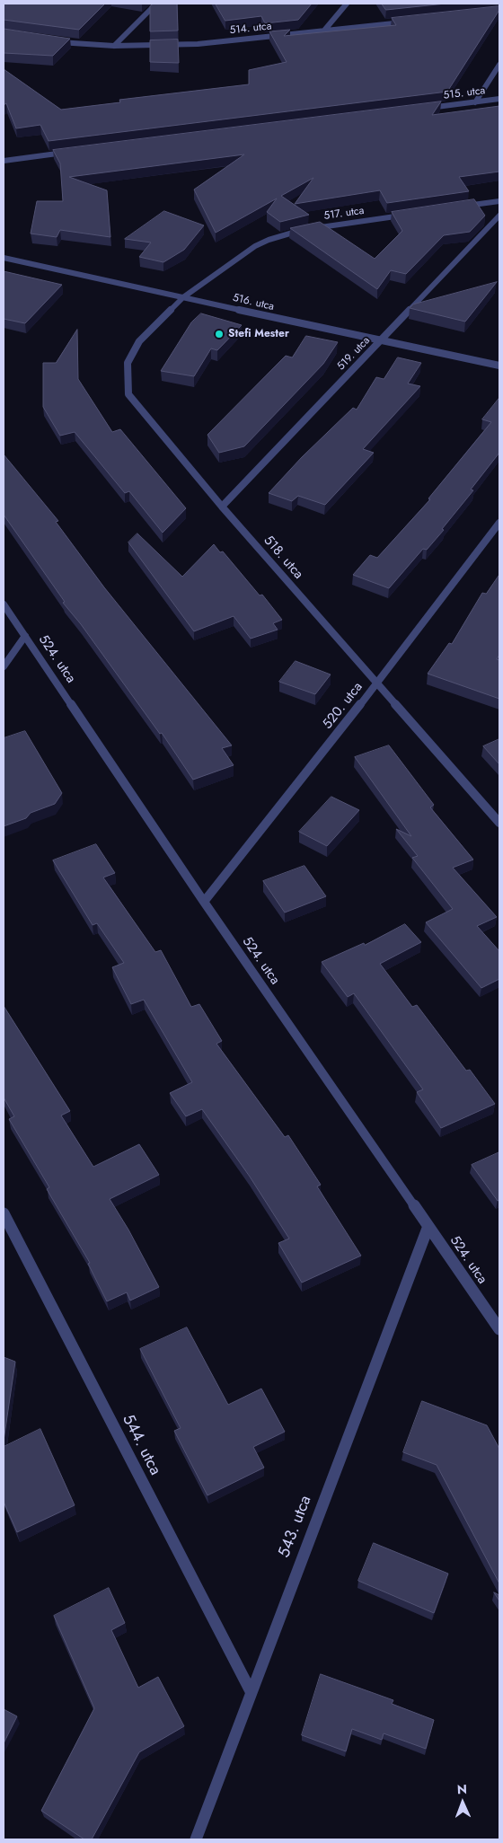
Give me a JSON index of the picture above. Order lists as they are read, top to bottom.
{
  "streets": {
    "street": [
      "514. utca",
      "515. utca",
      "517. utca",
      "516. utca",
      "519. utca",
      "518. utca",
      "524. utca",
      "520. utca",
      "544. utca",
      "543. utca"
    ]
  },
  "crossings": [
    ["517. utca", "516. utca"],
    ["517. utca", "518. utca"],
    ["516. utca", "519. utca"],
    ["516. utca", "518. utca"],
    ["519. utca", "518. utca"],
    ["518. utca", "520. utca"],
    ["524. utca", "520. utca"],
    ["524. utca", "543. utca"],
    ["544. utca", "543. utca"]
  ],
  "places": ["Stefi Mester"],
  "north": "top"
}
